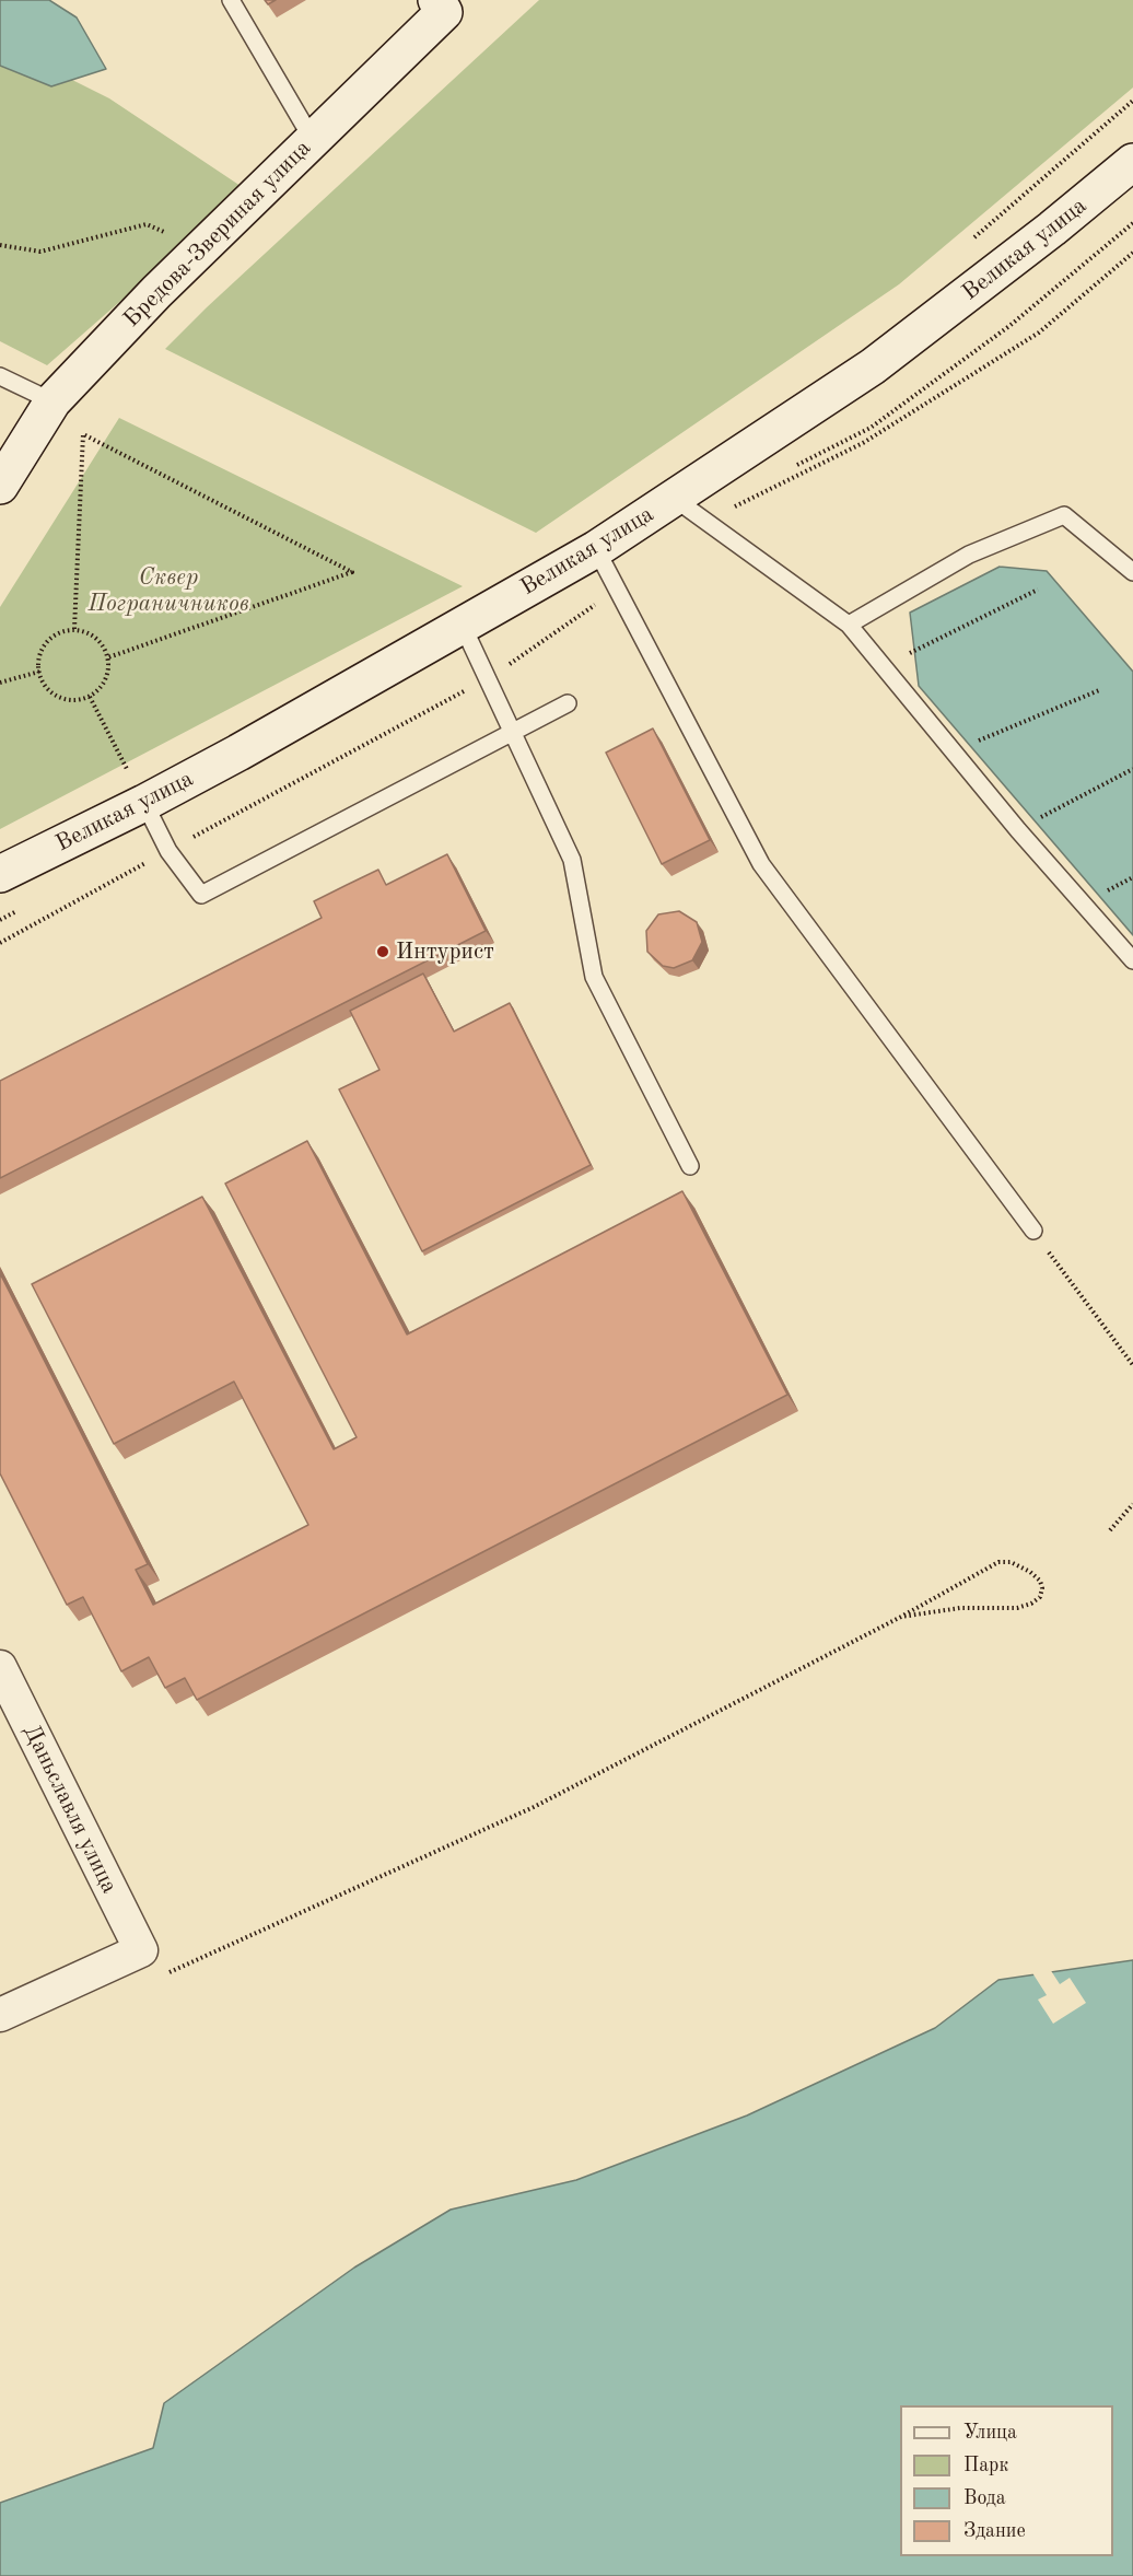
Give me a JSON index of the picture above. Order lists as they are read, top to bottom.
{
  "streets": {
    "main road": ["Бредова-Звериная улица", "Великая улица"],
    "street": ["Даньславля улица"]
  },
  "parks": ["Сквер Пограничников"],
  "places": ["Интурист"],
  "legend": [
    "Улица",
    "Парк",
    "Вода",
    "Здание"
  ]
}
